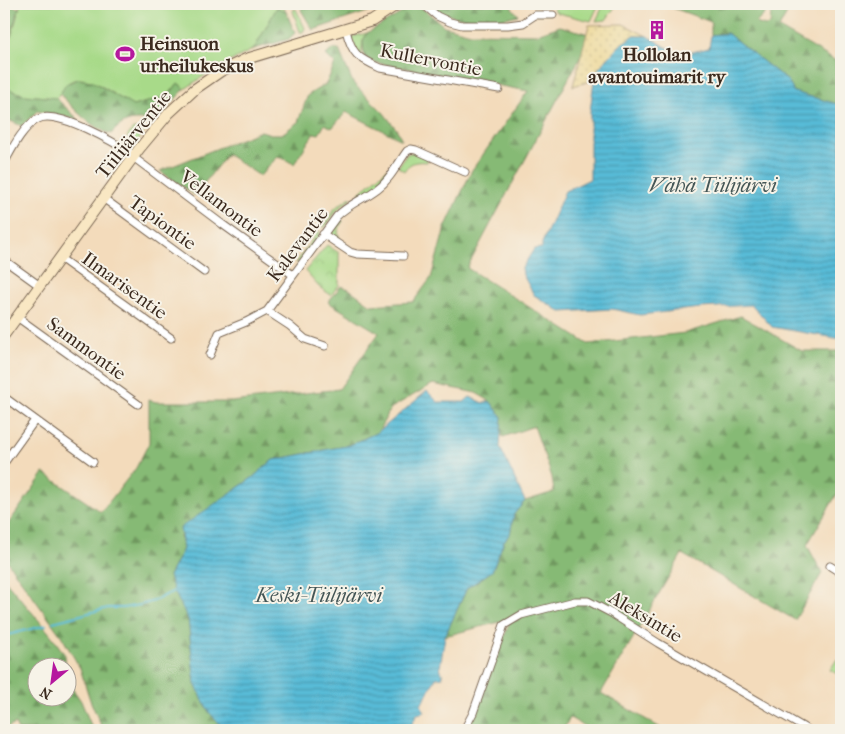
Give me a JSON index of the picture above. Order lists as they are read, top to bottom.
{
  "streets": {
    "street": [
      "Kullervontie",
      "Tiilijärventie",
      "Vellamontie",
      "Tapiontie",
      "Kalevantie",
      "Ilmarisentie",
      "Sammontie",
      "Aleksintie"
    ]
  },
  "crossings": [
    ["Kullervontie", "Tiilijärventie"],
    ["Tiilijärventie", "Vellamontie"],
    ["Tiilijärventie", "Tapiontie"],
    ["Tiilijärventie", "Ilmarisentie"],
    ["Tiilijärventie", "Sammontie"],
    ["Vellamontie", "Kalevantie"]
  ],
  "water": ["Vähä Tiilijärvi", "Keski-Tiilijärvi"],
  "places": {
    "building": ["Hollolan avantouimarit ry"],
    "sports": ["Heinsuon urheilukeskus"]
  },
  "north": "bottom left"
}
